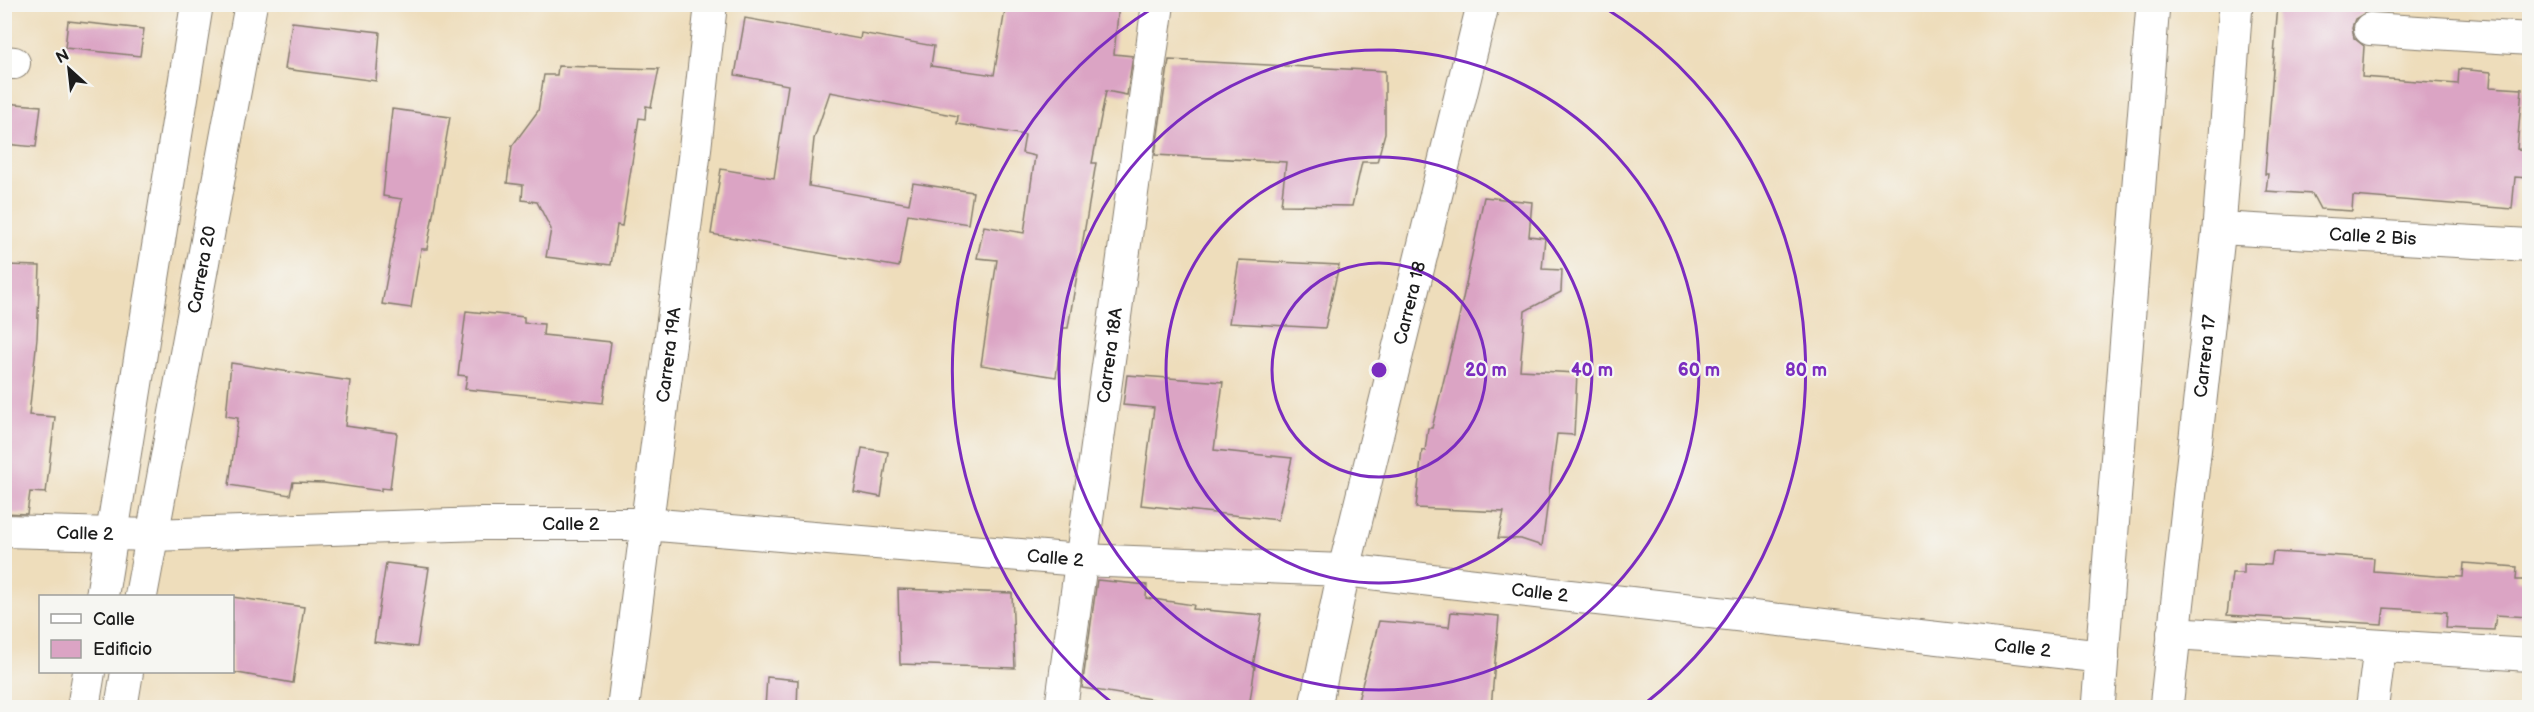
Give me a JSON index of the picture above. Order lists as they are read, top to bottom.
{
  "streets": {
    "street": [
      "Calle 2 Bis",
      "Carrera 20",
      "Carrera 18",
      "Carrera 19A",
      "Carrera 18A",
      "Carrera 17",
      "Calle 2"
    ]
  },
  "crossings": [
    ["Calle 2 Bis", "Carrera 17"],
    ["Carrera 20", "Calle 2"],
    ["Carrera 18", "Calle 2"],
    ["Carrera 19A", "Calle 2"],
    ["Carrera 18A", "Calle 2"]
  ],
  "legend": ["Calle", "Edificio"],
  "north": "top left",
  "rings": [
    "20 m",
    "40 m",
    "60 m",
    "80 m"
  ]
}
